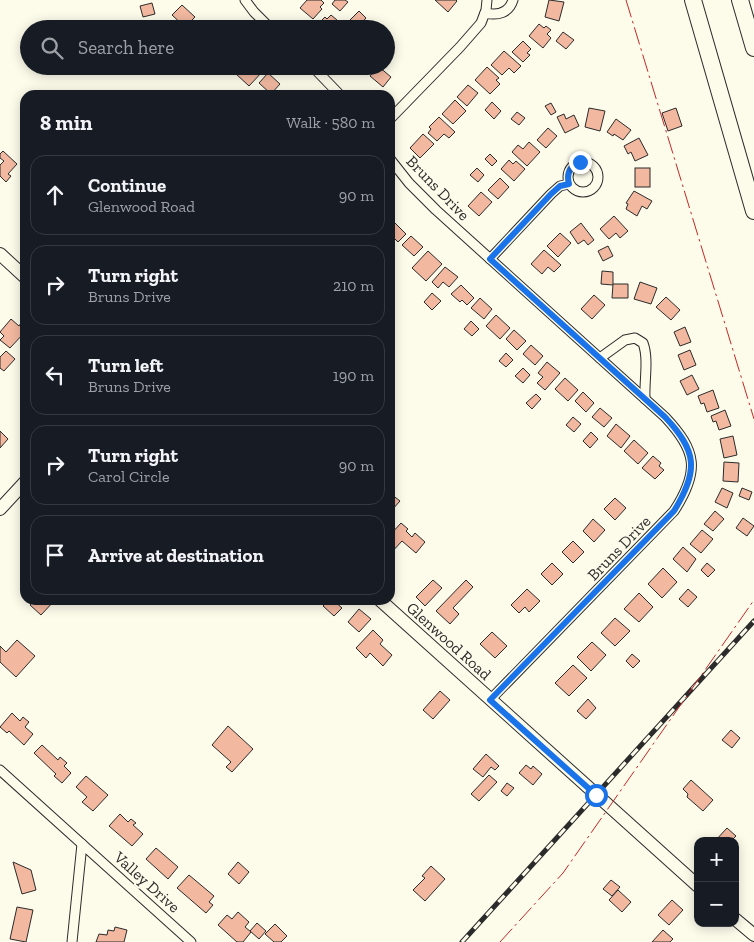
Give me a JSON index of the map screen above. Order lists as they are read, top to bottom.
{
  "streets": {
    "street": ["Bruns Drive", "Glenwood Road", "Valley Drive"]
  },
  "crossings": [
    ["Bruns Drive", "Glenwood Road"]
  ],
  "page": {
    "search": "Search here",
    "heading": ["8 min", "Walk · 580 m"],
    "list": [
      ["Continue", "Glenwood Road", "90 m"],
      ["Turn right", "Bruns Drive", "210 m"],
      ["Turn left", "Bruns Drive", "190 m"],
      ["Turn right", "Carol Circle", "90 m"],
      "Arrive at destination"
    ],
    "map_buttons": ["+", "−"]
  }
}
